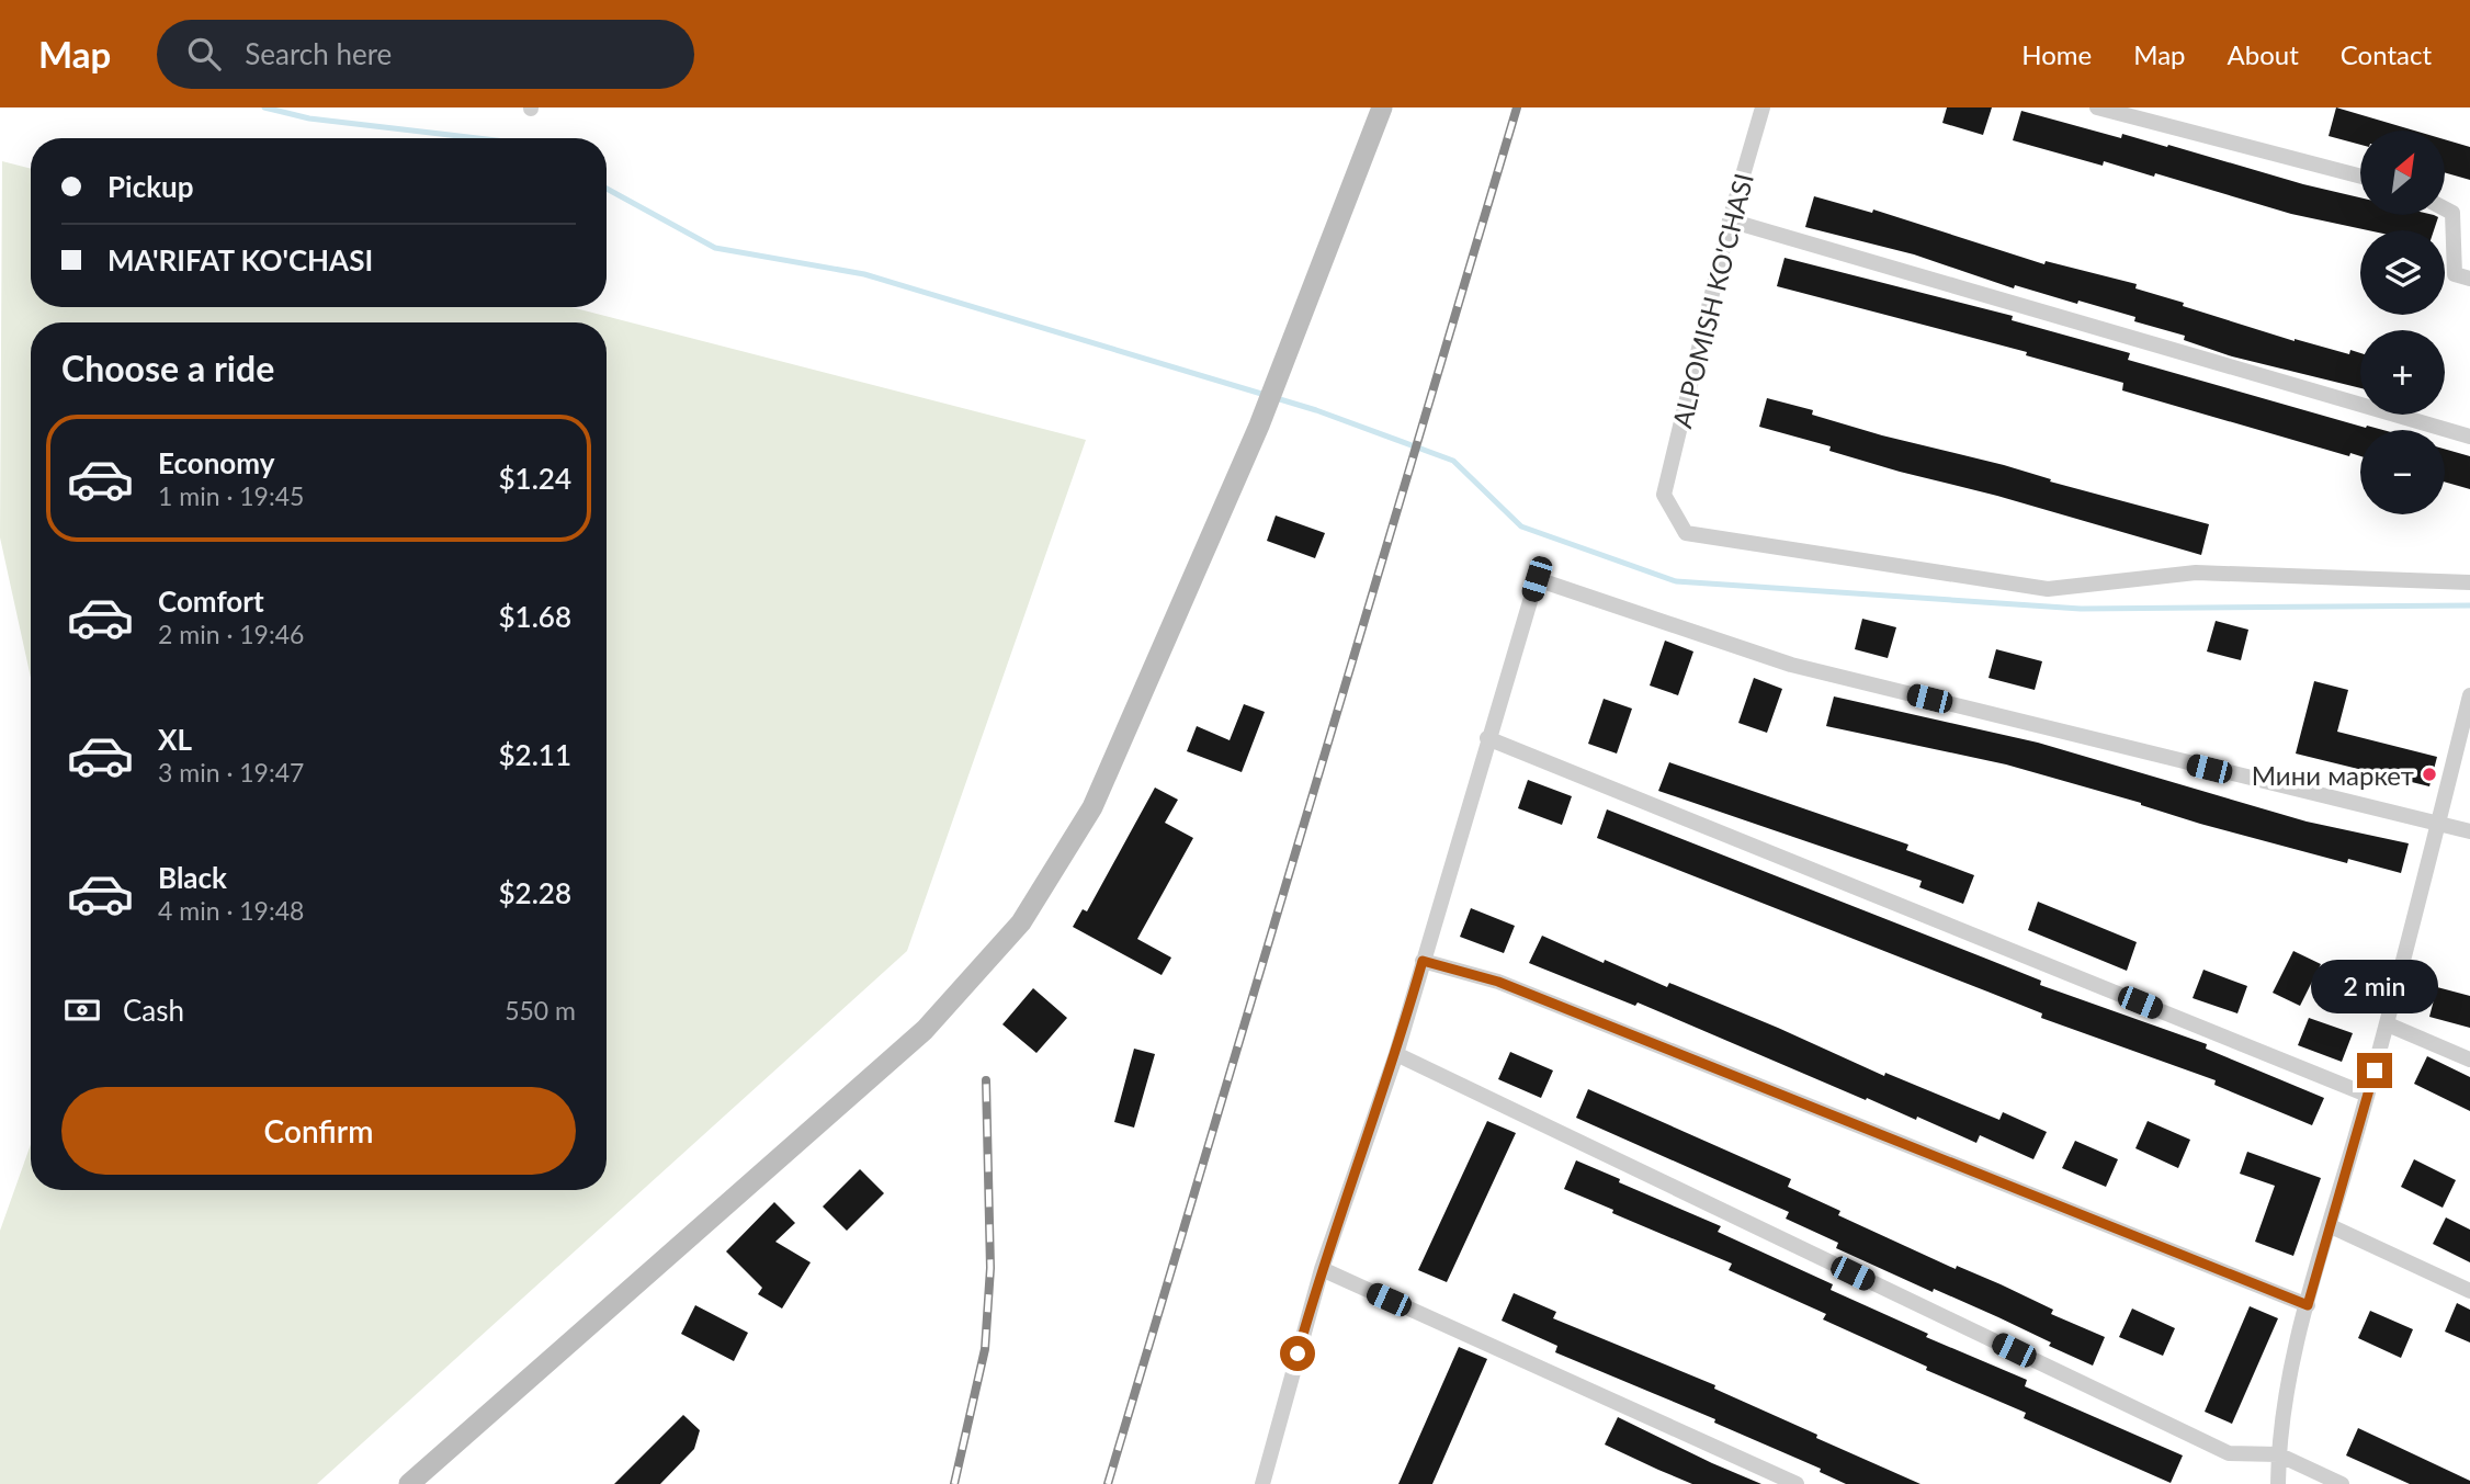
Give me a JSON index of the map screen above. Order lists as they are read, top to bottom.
{
  "streets": {
    "street": ["ALPOMISH KO'CHASI"]
  },
  "places": ["Мини маркет"],
  "north": "top right",
  "page": {
    "header": "Map",
    "search": "Search here",
    "nav": [
      "Home",
      "Map",
      "About",
      "Contact"
    ],
    "map_buttons": ["+", "−"],
    "banner": ["Pickup", "MA'RIFAT KO'CHASI"],
    "heading": "Choose a ride",
    "list": [
      {
        "name": "Economy",
        "note": "1 min · 19:45",
        "value": "$1.24"
      },
      {
        "name": "Comfort",
        "note": "2 min · 19:46",
        "value": "$1.68"
      },
      {
        "name": "XL",
        "note": "3 min · 19:47",
        "value": "$2.11"
      },
      {
        "name": "Black",
        "note": "4 min · 19:48",
        "value": "$2.28"
      }
    ],
    "bubble": "2 min",
    "pay": ["Cash", "550 m"],
    "buttons": "Confirm"
  }
}
